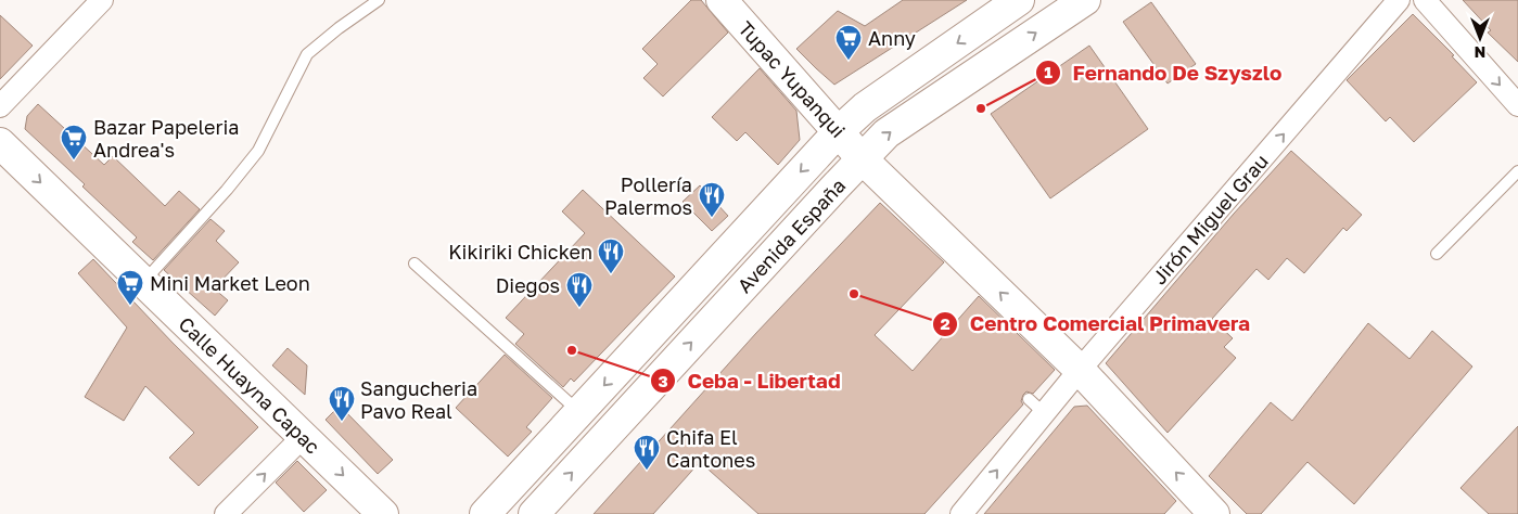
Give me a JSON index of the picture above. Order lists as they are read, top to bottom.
{
  "streets": {
    "main road": ["Tupac Yupanqui", "Avenida España", "Calle Huayna Capac"],
    "street": ["Jirón Miguel Grau"]
  },
  "crossings": [
    ["Tupac Yupanqui", "Jirón Miguel Grau"],
    ["Tupac Yupanqui", "Avenida España"]
  ],
  "one_way": ["Tupac Yupanqui", "Jirón Miguel Grau", "Calle Huayna Capac"],
  "places": {
    "supermarket": ["Anny", "Bazar Papeleria Andrea's", "Mini Market Leon"],
    "other": ["Fernando De Szyszlo", "Centro Comercial Primavera", "Ceba - Libertad"],
    "restaurant": [
      "Pollería Palermos",
      "Kikiriki Chicken",
      "Diegos",
      "Sangucheria Pavo Real",
      "Chifa El Cantones"
    ]
  },
  "north": "bottom"
}
